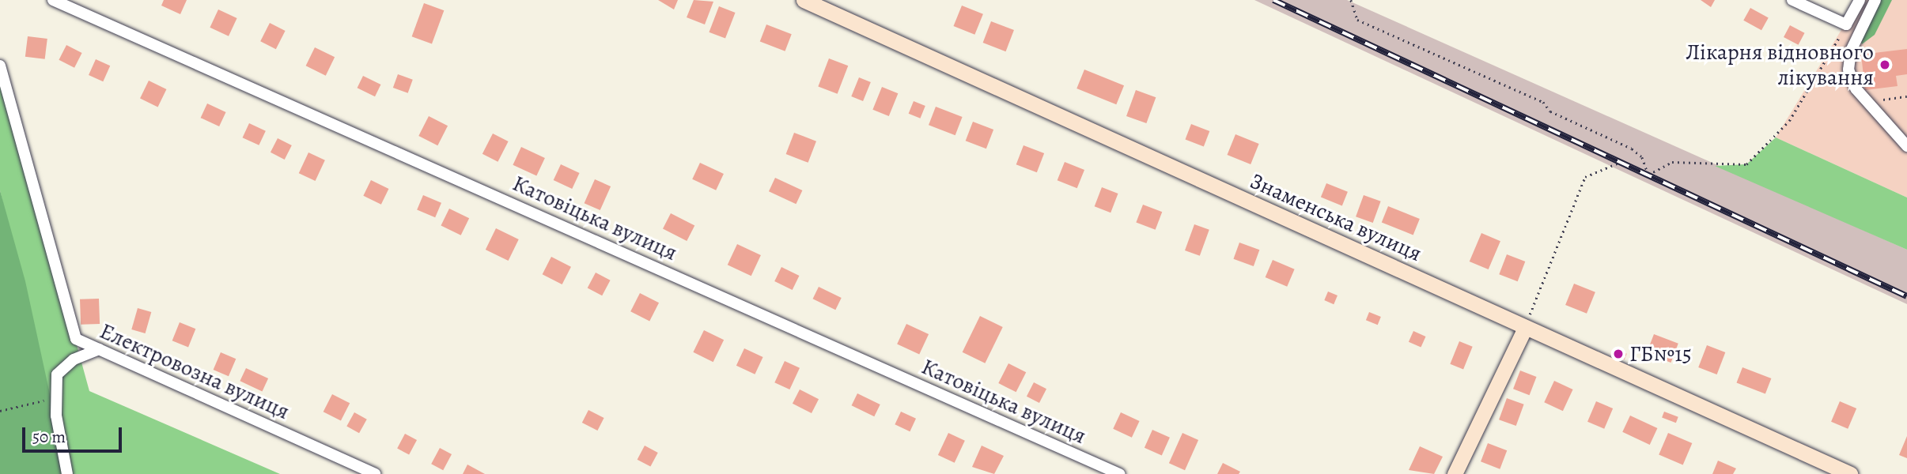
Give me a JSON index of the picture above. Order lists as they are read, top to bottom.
{
  "streets": {
    "main road": ["Знаменська вулиця"],
    "street": ["Катовіцька вулиця", "Електровозна вулиця"]
  },
  "places": ["Лікарня відновного лікування", "ГБ№15"],
  "scale_bar": "50 m"
}
